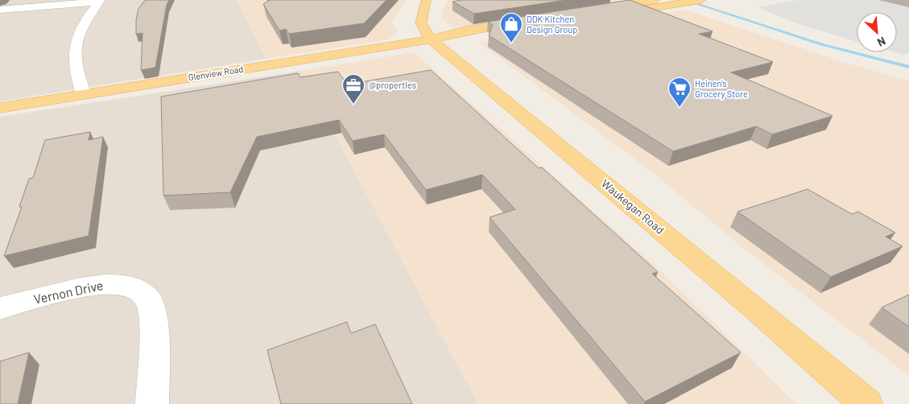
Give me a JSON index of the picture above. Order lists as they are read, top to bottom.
{
  "streets": {
    "main road": ["Glenview Road", "Waukegan Road"],
    "street": ["Vernon Drive"]
  },
  "crossings": [
    ["Glenview Road", "Waukegan Road"]
  ],
  "places": {
    "shop": ["DDK Kitchen Design Group"],
    "office": ["@properties"],
    "supermarket": ["Heinen's Grocery Store"]
  },
  "north": "bottom right"
}
